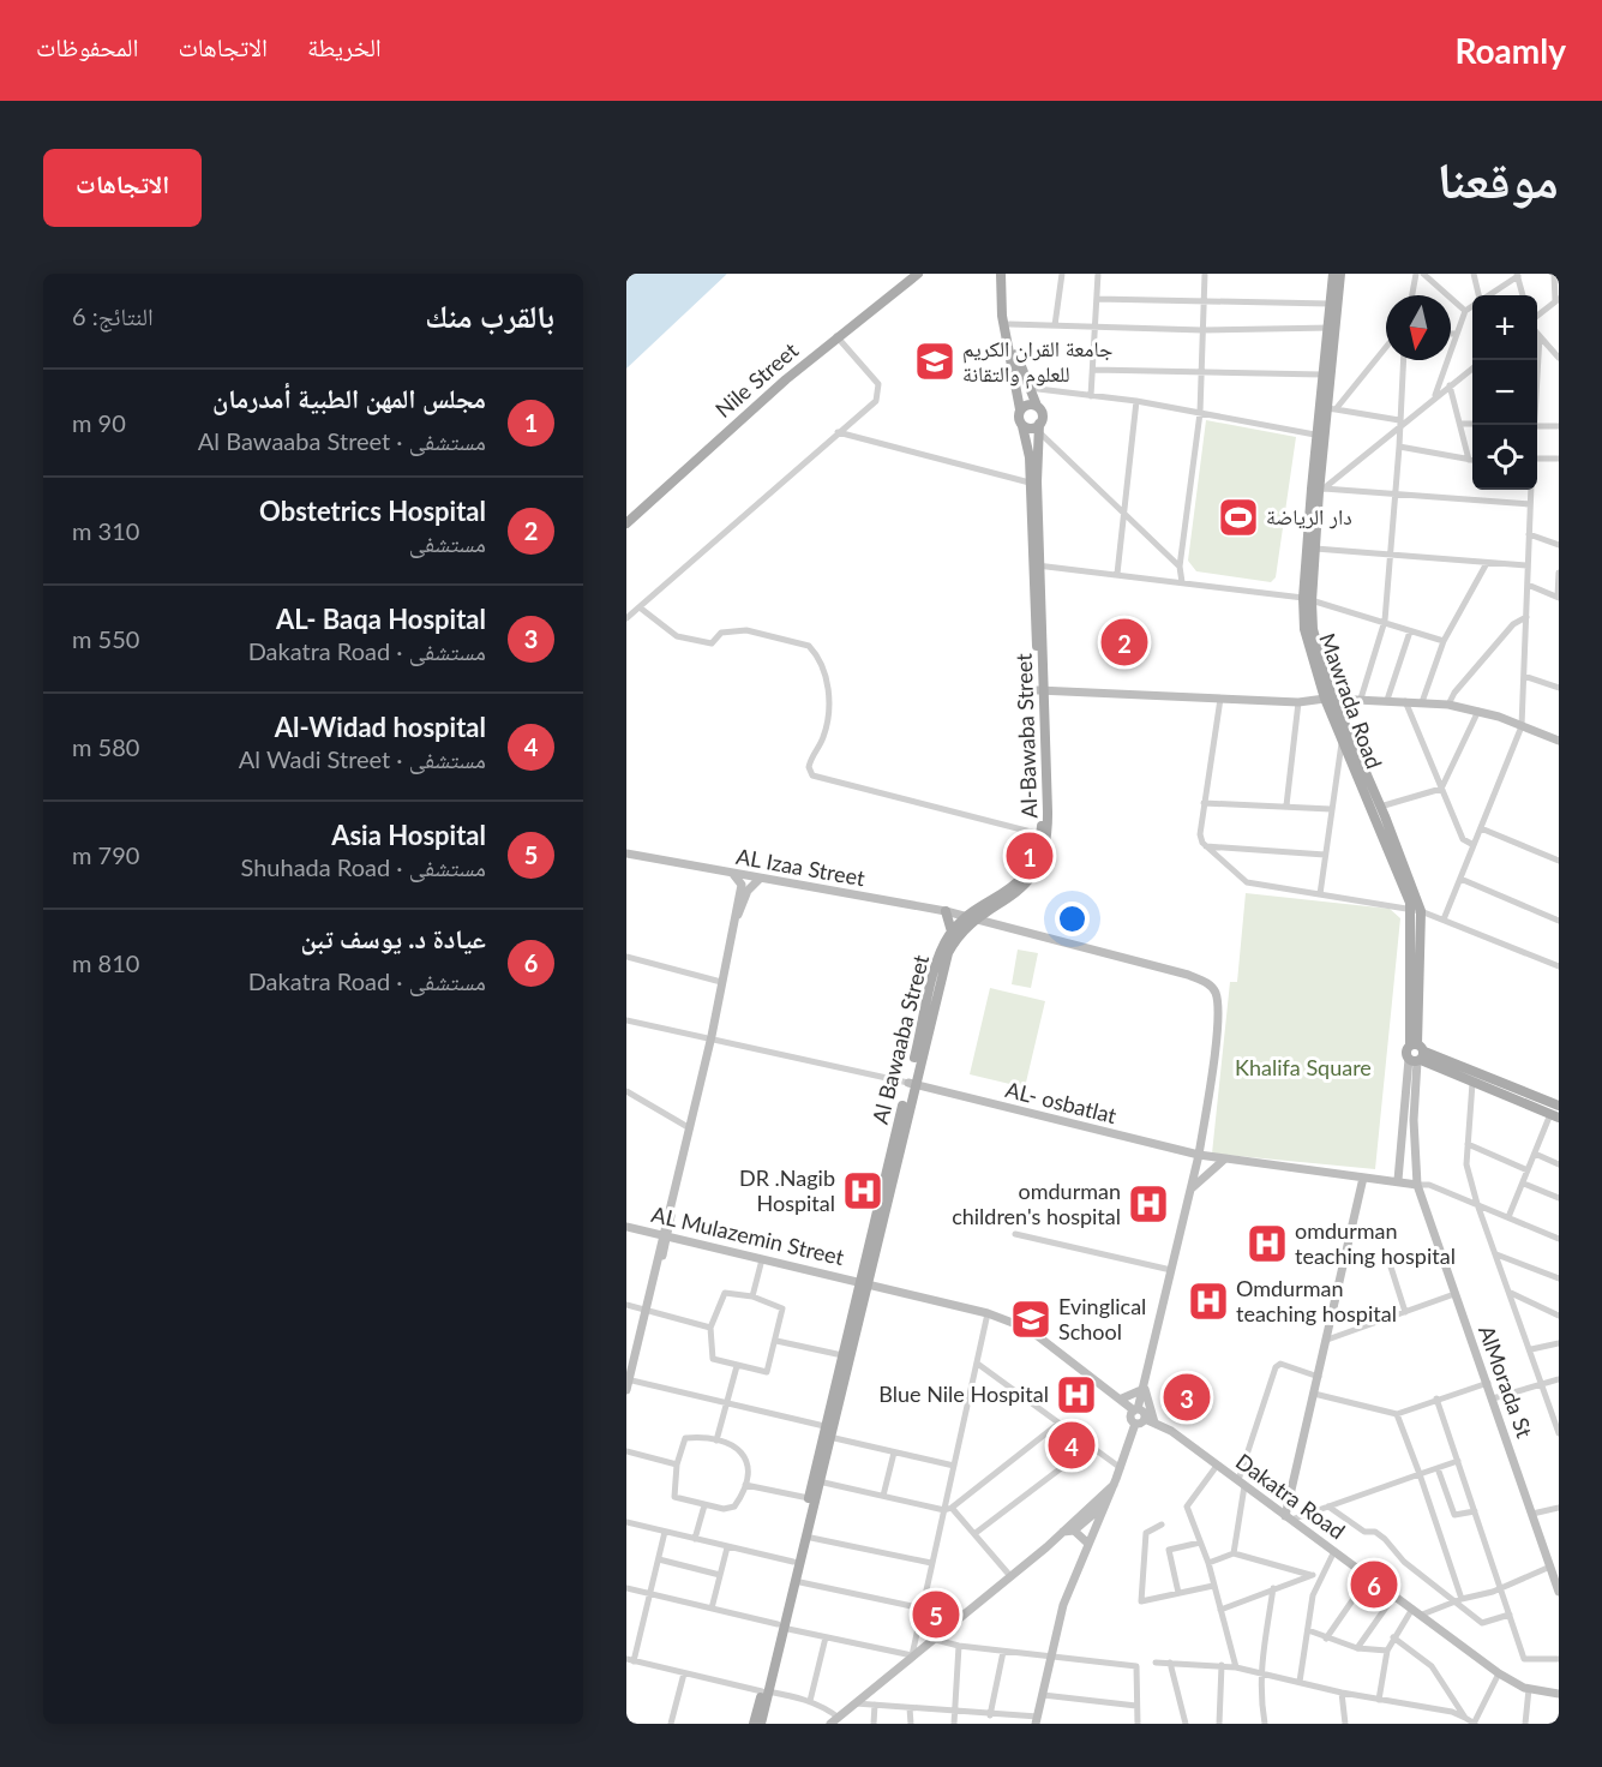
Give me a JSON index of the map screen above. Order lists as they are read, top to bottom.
{
  "streets": {
    "main road": [
      "Nile Street",
      "Mawrada Road",
      "Al-Bawaba Street",
      "Al Bawaaba Street"
    ],
    "street": [
      "AL Izaa Street",
      "AL- osbatlat",
      "AL Mulazemin Street",
      "AlMorada St",
      "Dakatra Road"
    ]
  },
  "crossings": [
    ["Mawrada Road", "AlMorada St"],
    ["Al-Bawaba Street", "AL Izaa Street"],
    ["Al-Bawaba Street", "Al Bawaaba Street"],
    ["Al-Bawaba Street", "AL- osbatlat"],
    ["AL Izaa Street", "Al Bawaaba Street"],
    ["AL Izaa Street", "AL- osbatlat"],
    ["Al Bawaaba Street", "AL- osbatlat"],
    ["Al Bawaaba Street", "AL Mulazemin Street"],
    ["AL- osbatlat", "AlMorada St"],
    ["AL Mulazemin Street", "Dakatra Road"]
  ],
  "parks": ["Khalifa Square"],
  "places": {
    "school or university": ["جامعة القران الكريم للعلوم والتقانة", "Evinglical School"],
    "sports": ["دار الرياضة"],
    "hospital": [
      "DR .Nagib Hospital",
      "omdurman children's hospital",
      "omdurman teaching hospital",
      "Omdurman teaching hospital",
      "Blue Nile Hospital"
    ]
  },
  "north": "bottom",
  "page": {
    "header": "Roamly",
    "nav": ["الخريطة", "الاتجاهات", "المحفوظات"],
    "title": "موقعنا",
    "buttons": "الاتجاهات",
    "heading": ["بالقرب منك", "النتائج: 6"],
    "map_buttons": ["+", "−"],
    "list": [
      {
        "mark": "1",
        "name": "مجلس المهن الطبية أمدرمان",
        "note": "مستشفى · Al Bawaaba Street",
        "value": "90 m"
      },
      {
        "mark": "2",
        "name": "Obstetrics Hospital",
        "note": "مستشفى",
        "value": "310 m"
      },
      {
        "mark": "3",
        "name": "AL- Baqa Hospital",
        "note": "مستشفى · Dakatra Road",
        "value": "550 m"
      },
      {
        "mark": "4",
        "name": "Al-Widad hospital",
        "note": "مستشفى · Al Wadi Street",
        "value": "580 m"
      },
      {
        "mark": "5",
        "name": "Asia Hospital",
        "note": "مستشفى · Shuhada Road",
        "value": "790 m"
      },
      {
        "mark": "6",
        "name": "عيادة د. يوسف تبن",
        "note": "مستشفى · Dakatra Road",
        "value": "810 m"
      }
    ],
    "pins": [
      "2",
      "1",
      "3",
      "4",
      "6",
      "5"
    ]
  }
}
